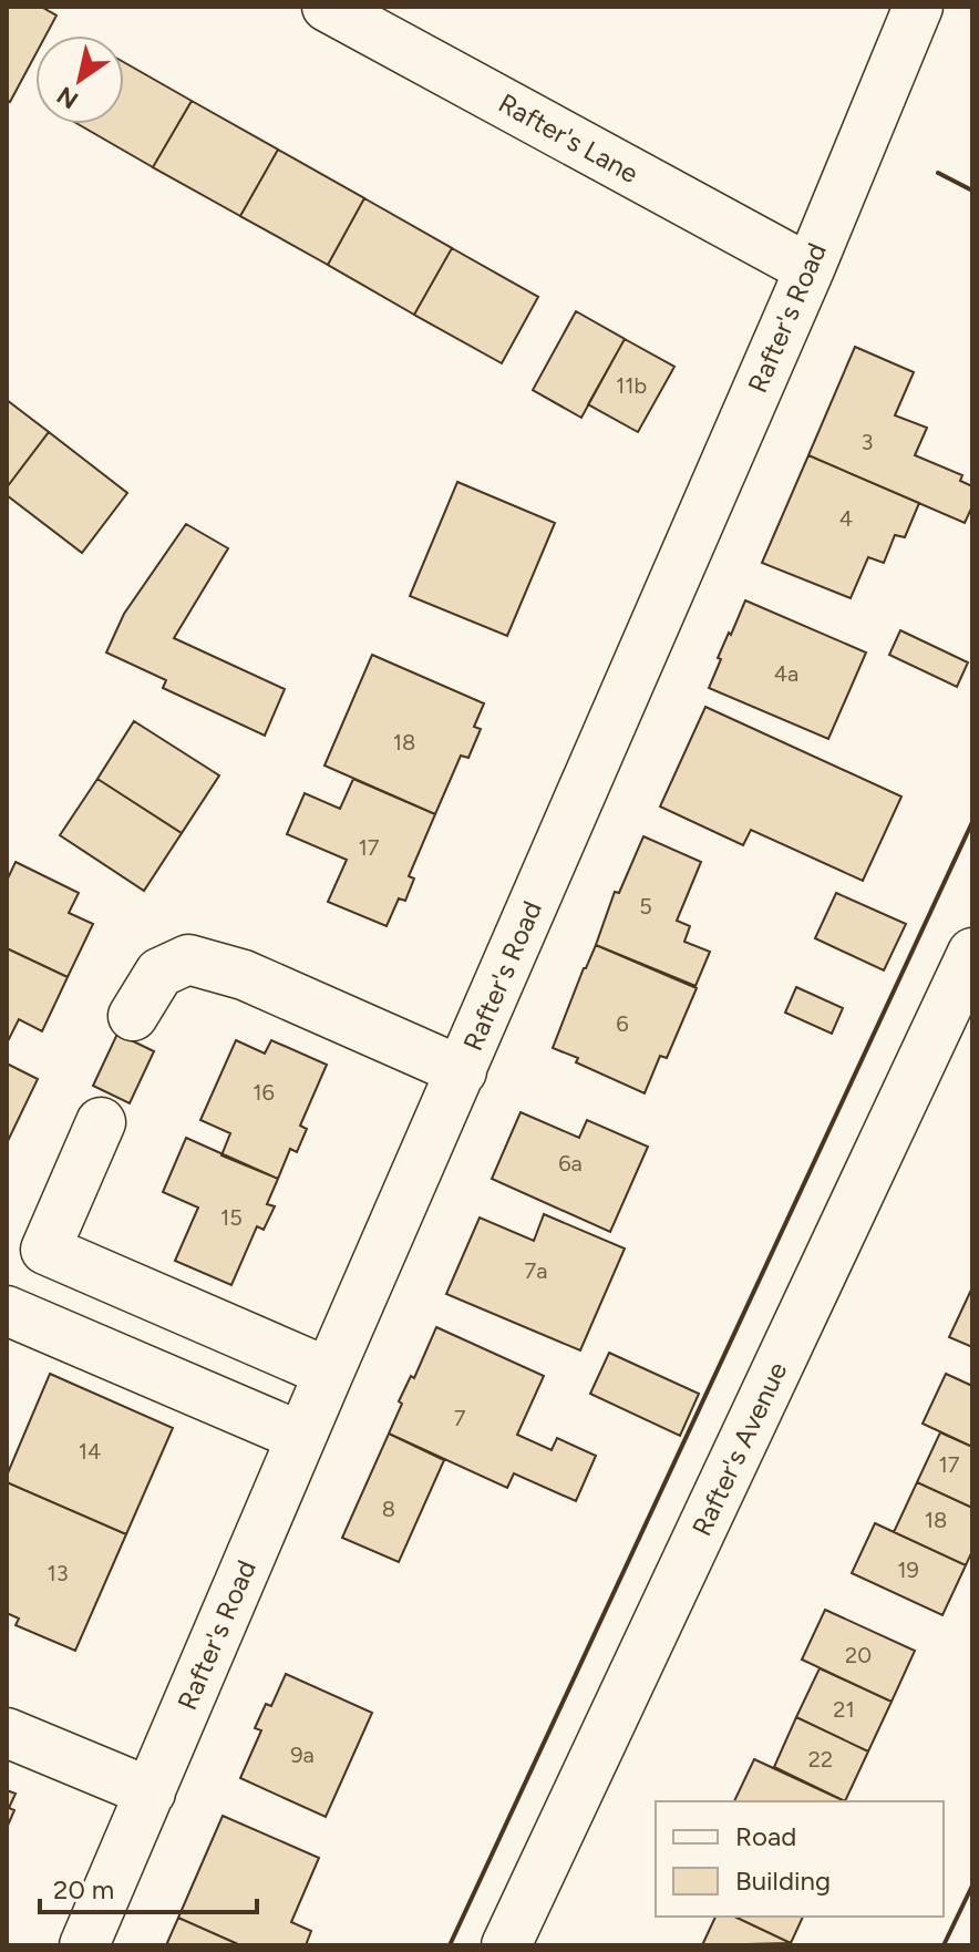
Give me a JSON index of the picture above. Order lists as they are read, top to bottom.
{
  "streets": {
    "street": ["Rafter's Lane", "Rafter's Road", "Rafter's Avenue"]
  },
  "crossings": [
    ["Rafter's Lane", "Rafter's Road"]
  ],
  "house_numbers": [
    "11b",
    "3",
    "4",
    "4a",
    "18",
    "17",
    "5",
    "6",
    "16",
    "6a",
    "15",
    "7a",
    "7",
    "14",
    "17",
    "8",
    "18",
    "19",
    "13",
    "20",
    "21",
    "9a",
    "22"
  ],
  "legend": ["Road", "Building"],
  "scale_bar": "20 m",
  "north": "bottom left"
}
